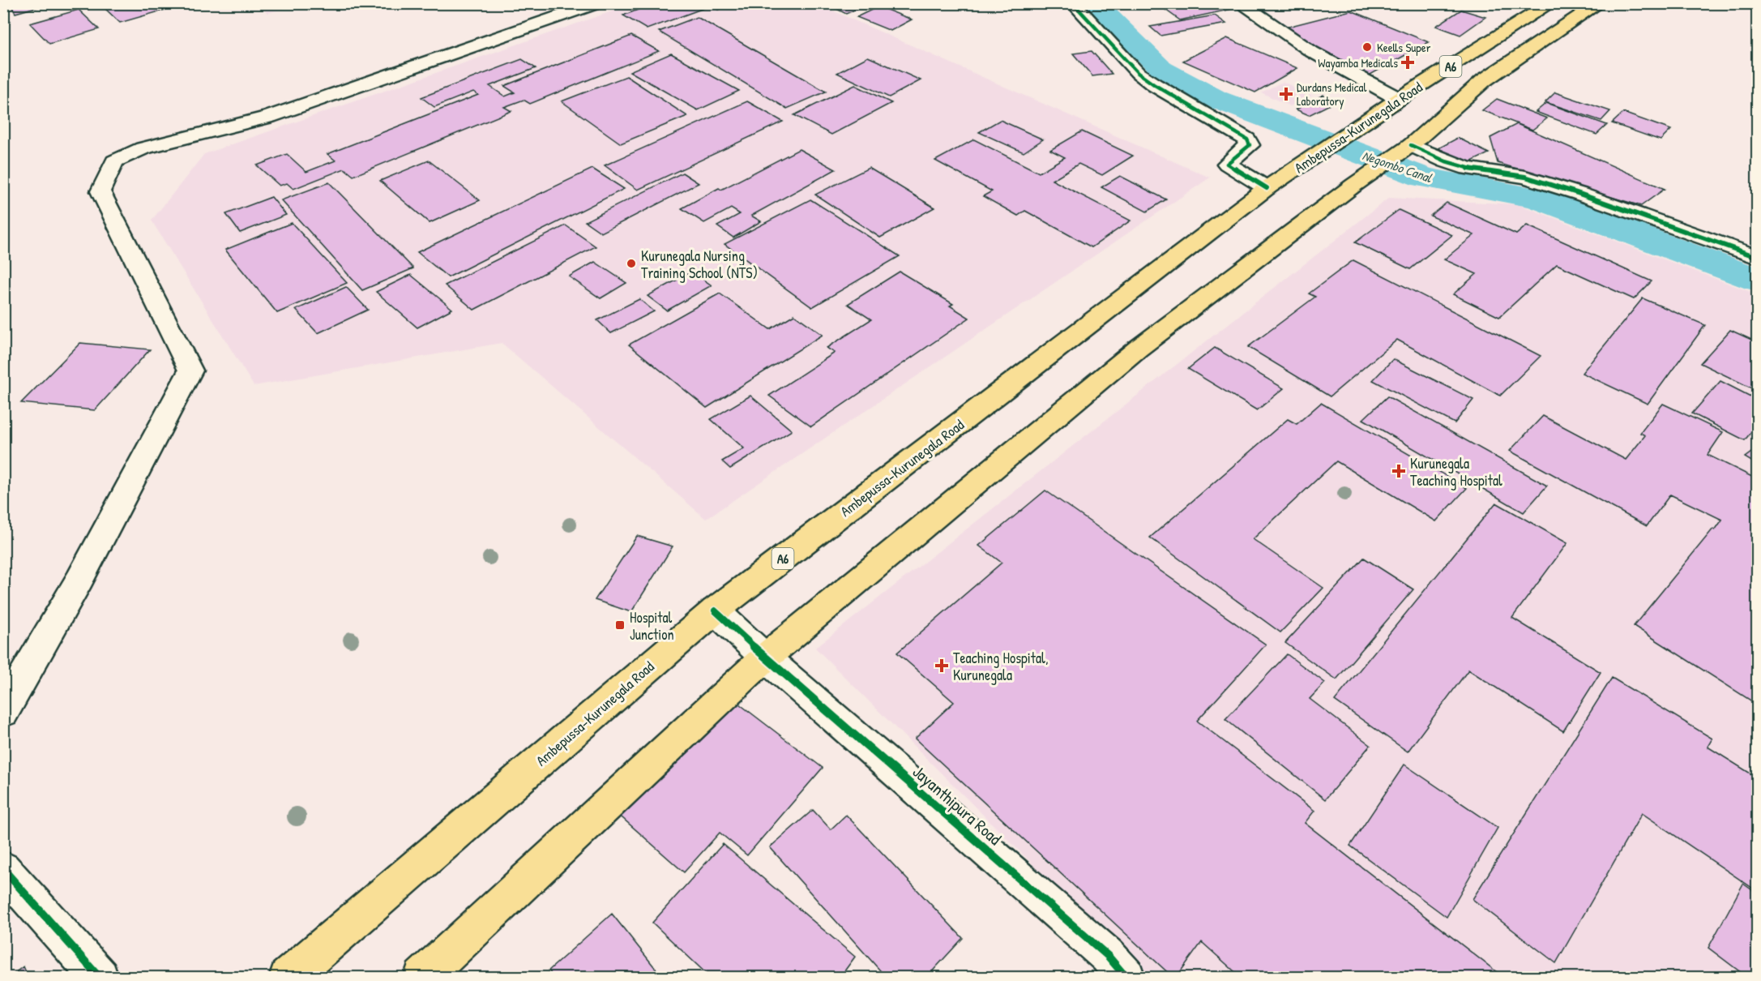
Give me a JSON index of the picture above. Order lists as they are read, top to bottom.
{
  "streets": {
    "highway": ["A6", "Ambepussa-Kurunegala Road"],
    "street": ["Jayanthipura Road"]
  },
  "crossings": [
    ["A6", "Jayanthipura Road"],
    ["Ambepussa-Kurunegala Road", "Jayanthipura Road"]
  ],
  "water": ["Negombo Canal"],
  "places": {
    "other": ["Keells Super", "Kurunegala Nursing Training School (NTS)"],
    "health": [
      "Wayamba Medicals",
      "Durdans Medical Laboratory",
      "Kurunegala Teaching Hospital",
      "Teaching Hospital, Kurunegala"
    ],
    "transit": ["Hospital Junction"]
  }
}
